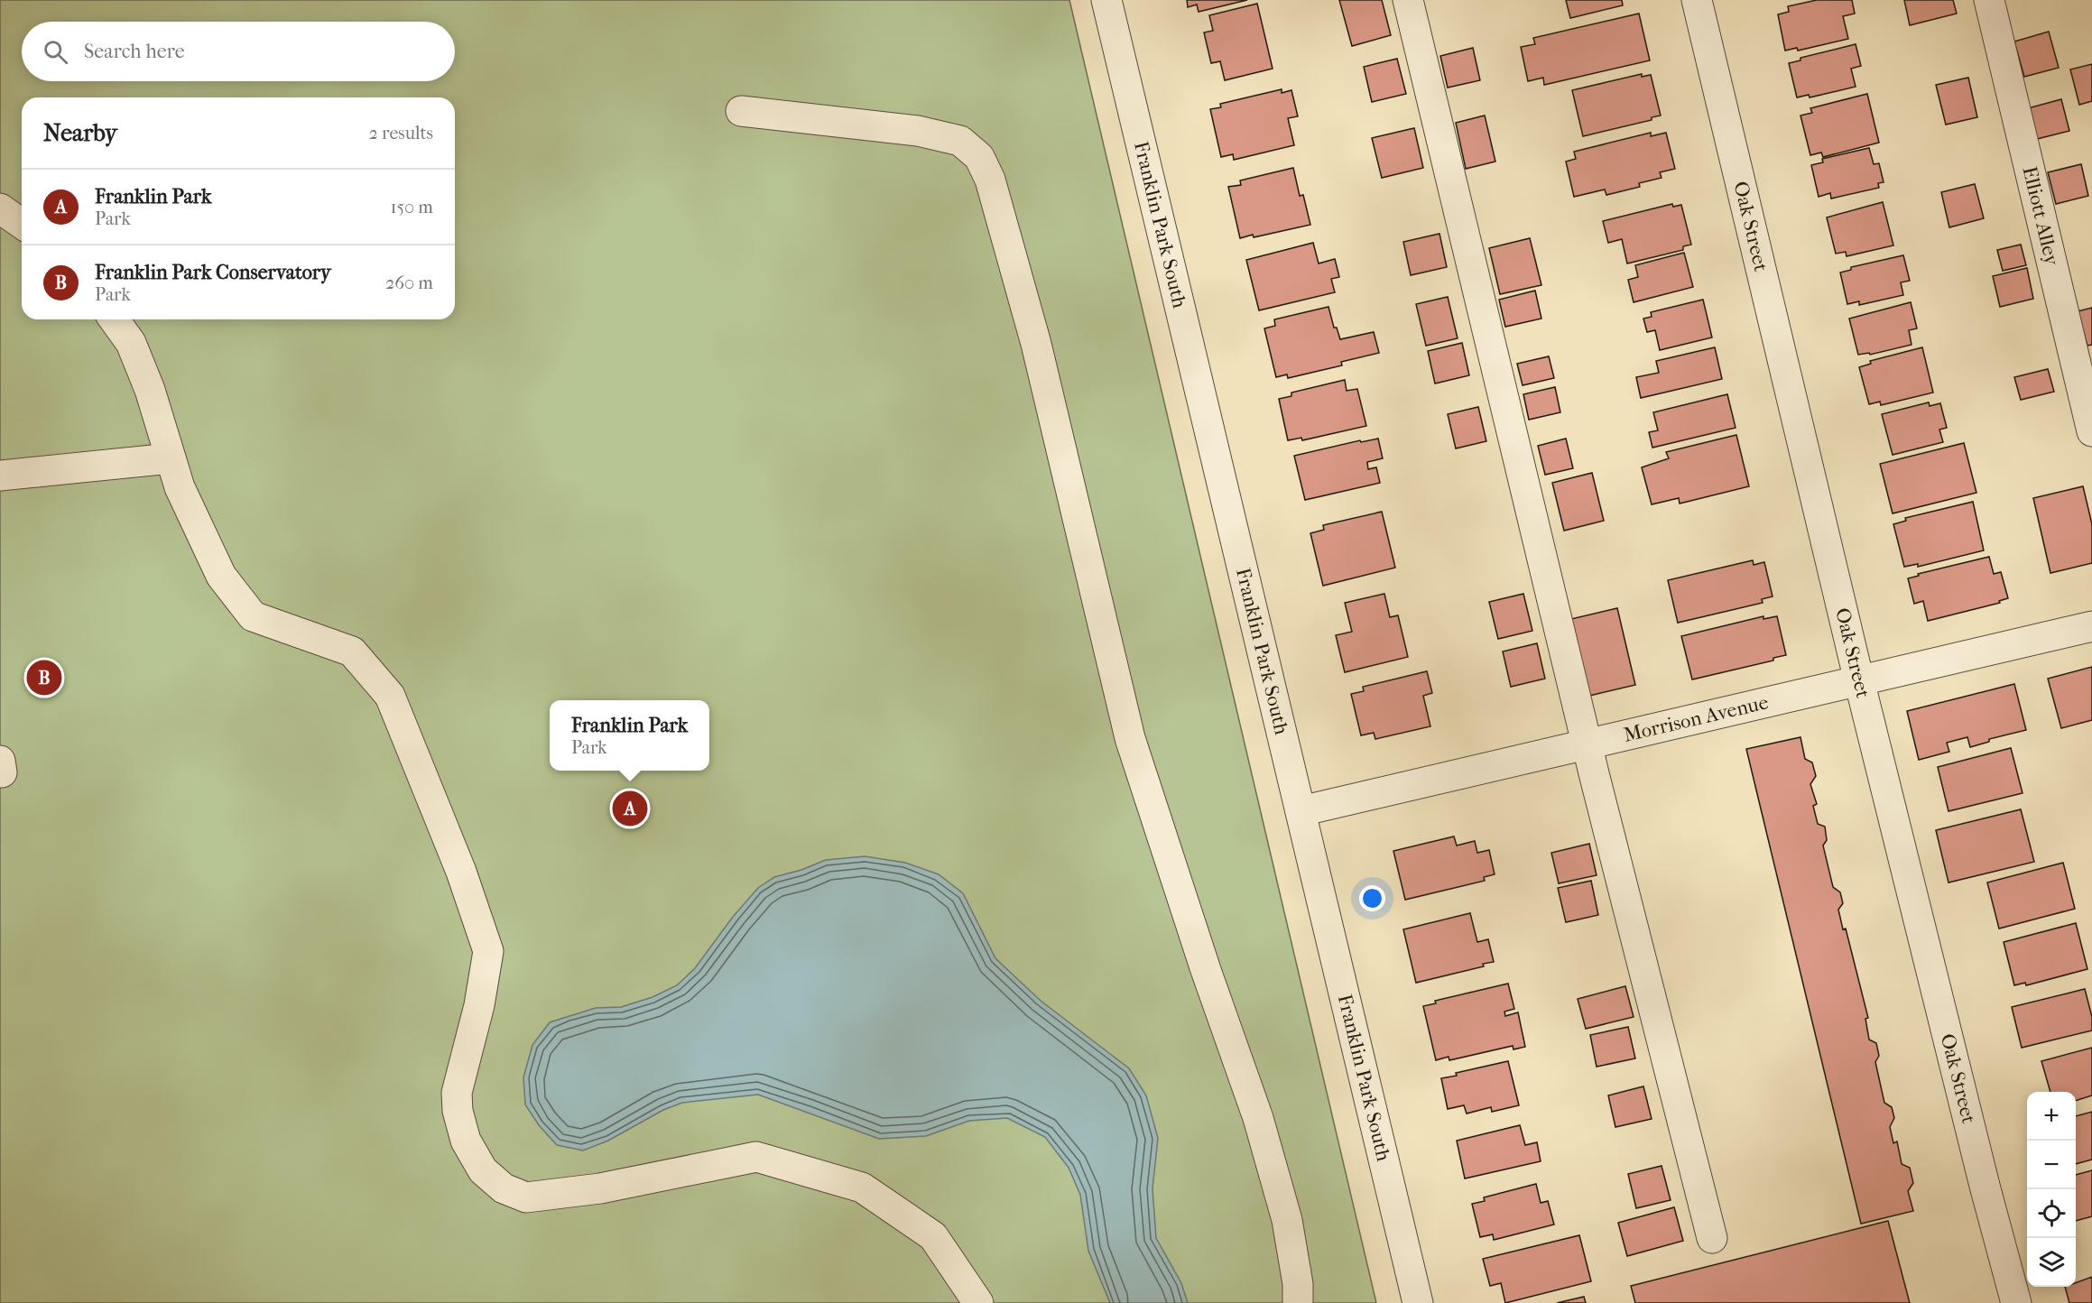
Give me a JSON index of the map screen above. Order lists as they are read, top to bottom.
{
  "streets": {
    "street": [
      "Elliott Alley",
      "Franklin Park South",
      "Oak Street",
      "Morrison Avenue"
    ]
  },
  "crossings": [
    ["Franklin Park South", "Morrison Avenue"],
    ["Oak Street", "Morrison Avenue"]
  ],
  "page": {
    "search": "Search here",
    "heading": ["Nearby", "2 results"],
    "list": [
      {
        "mark": "A",
        "name": "Franklin Park",
        "note": "Park",
        "value": "150 m"
      },
      {
        "mark": "B",
        "name": "Franklin Park Conservatory",
        "note": "Park",
        "value": "260 m"
      }
    ],
    "pins": ["B", "A"],
    "popup": ["Franklin Park", "Park"],
    "map_buttons": ["+", "−"]
  }
}
